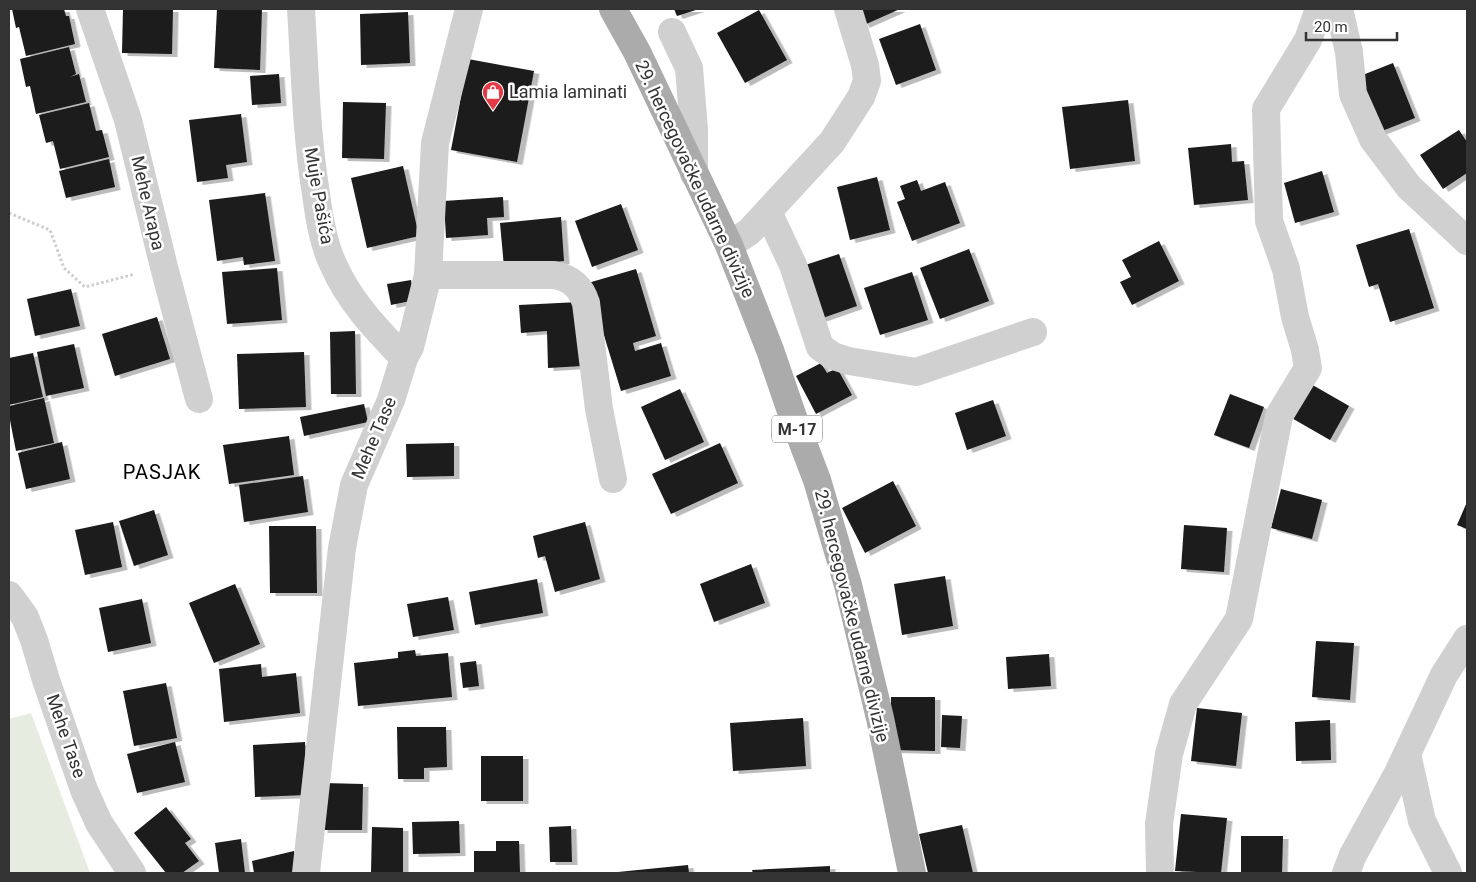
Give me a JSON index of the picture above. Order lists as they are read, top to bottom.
{
  "streets": {
    "main road": ["29. hercegovačke udarne divizije", "M-17"],
    "street": ["Muje Pašića", "Mehe Arapa", "Mehe Tase"]
  },
  "crossings": [
    ["Muje Pašića", "Mehe Tase"]
  ],
  "districts": ["PASJAK"],
  "places": {
    "shop": ["Lamia laminati"]
  },
  "scale_bar": "20 m"
}
